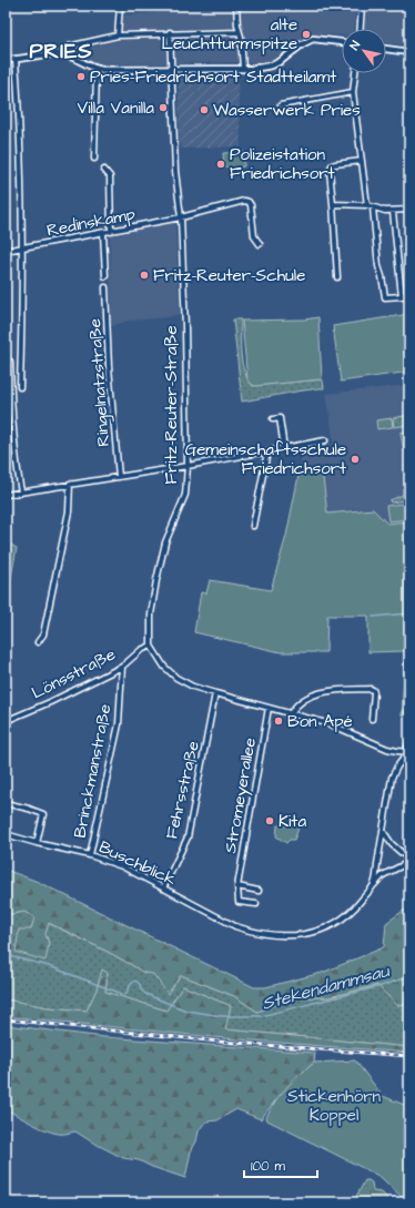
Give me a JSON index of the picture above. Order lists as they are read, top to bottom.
{
  "streets": {
    "street": [
      "Redinskamp",
      "Ringelnatzstraße",
      "Fritz-Reuter-Straße",
      "Lönsstraße",
      "Brinckmanstraße",
      "Fehrsstraße",
      "Stromeyerallee",
      "Buschblick"
    ]
  },
  "crossings": [
    ["Redinskamp", "Fritz-Reuter-Straße"],
    ["Fritz-Reuter-Straße", "Lönsstraße"],
    ["Lönsstraße", "Brinckmanstraße"],
    ["Brinckmanstraße", "Buschblick"],
    ["Fehrsstraße", "Buschblick"]
  ],
  "districts": ["PRIES"],
  "water": ["Stekendammsau"],
  "parks": ["Stickenhörn Koppel"],
  "places": [
    "alte Leuchtturmspitze",
    "Pries-Friedrichsort Stadtteilamt",
    "Villa Vanilla",
    "Wasserwerk Pries",
    "Polizeistation Friedrichsort",
    "Fritz-Reuter-Schule",
    "Gemeinschaftsschule Friedrichsort",
    "Bon Apé",
    "Kita"
  ],
  "scale_bar": "100 m",
  "north": "top left"
}
